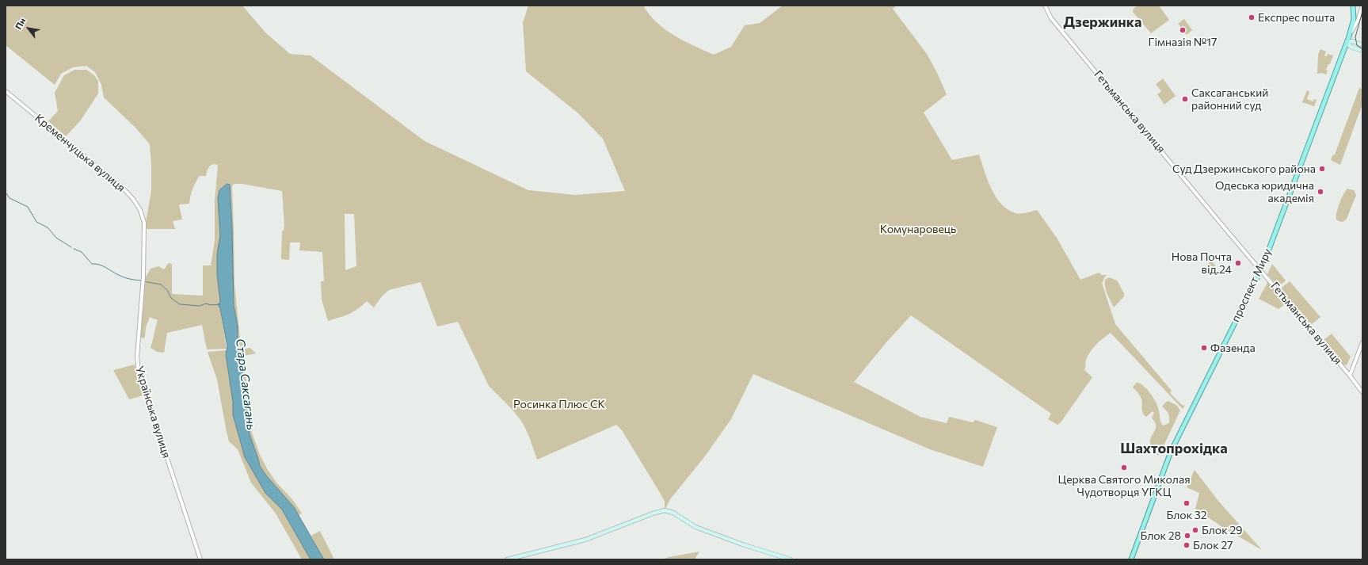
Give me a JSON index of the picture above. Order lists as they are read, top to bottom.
{
  "streets": {
    "main road": ["проспект Миру"],
    "street": ["Гетьманська вулиця", "Кременчуцька вулиця", "Українська вулиця"]
  },
  "crossings": [
    ["Гетьманська вулиця", "проспект Миру"],
    ["Кременчуцька вулиця", "Українська вулиця"]
  ],
  "districts": ["Дзержинка", "Шахтопрохідка"],
  "water": ["Стара Саксагань"],
  "parks": ["Комунаровець", "Росинка Плюс СК"],
  "places": [
    "Експрес пошта",
    "Гімназія №17",
    "Саксаганський районний суд",
    "Суд Дзержинського района",
    "Одеська юридична академія",
    "Нова Почта від.24",
    "Фазенда",
    "Церква Святого Миколая Чудотворця УГКЦ",
    "Блок 32",
    "Блок 29",
    "Блок 28",
    "Блок 27"
  ],
  "north": "top left"
}
